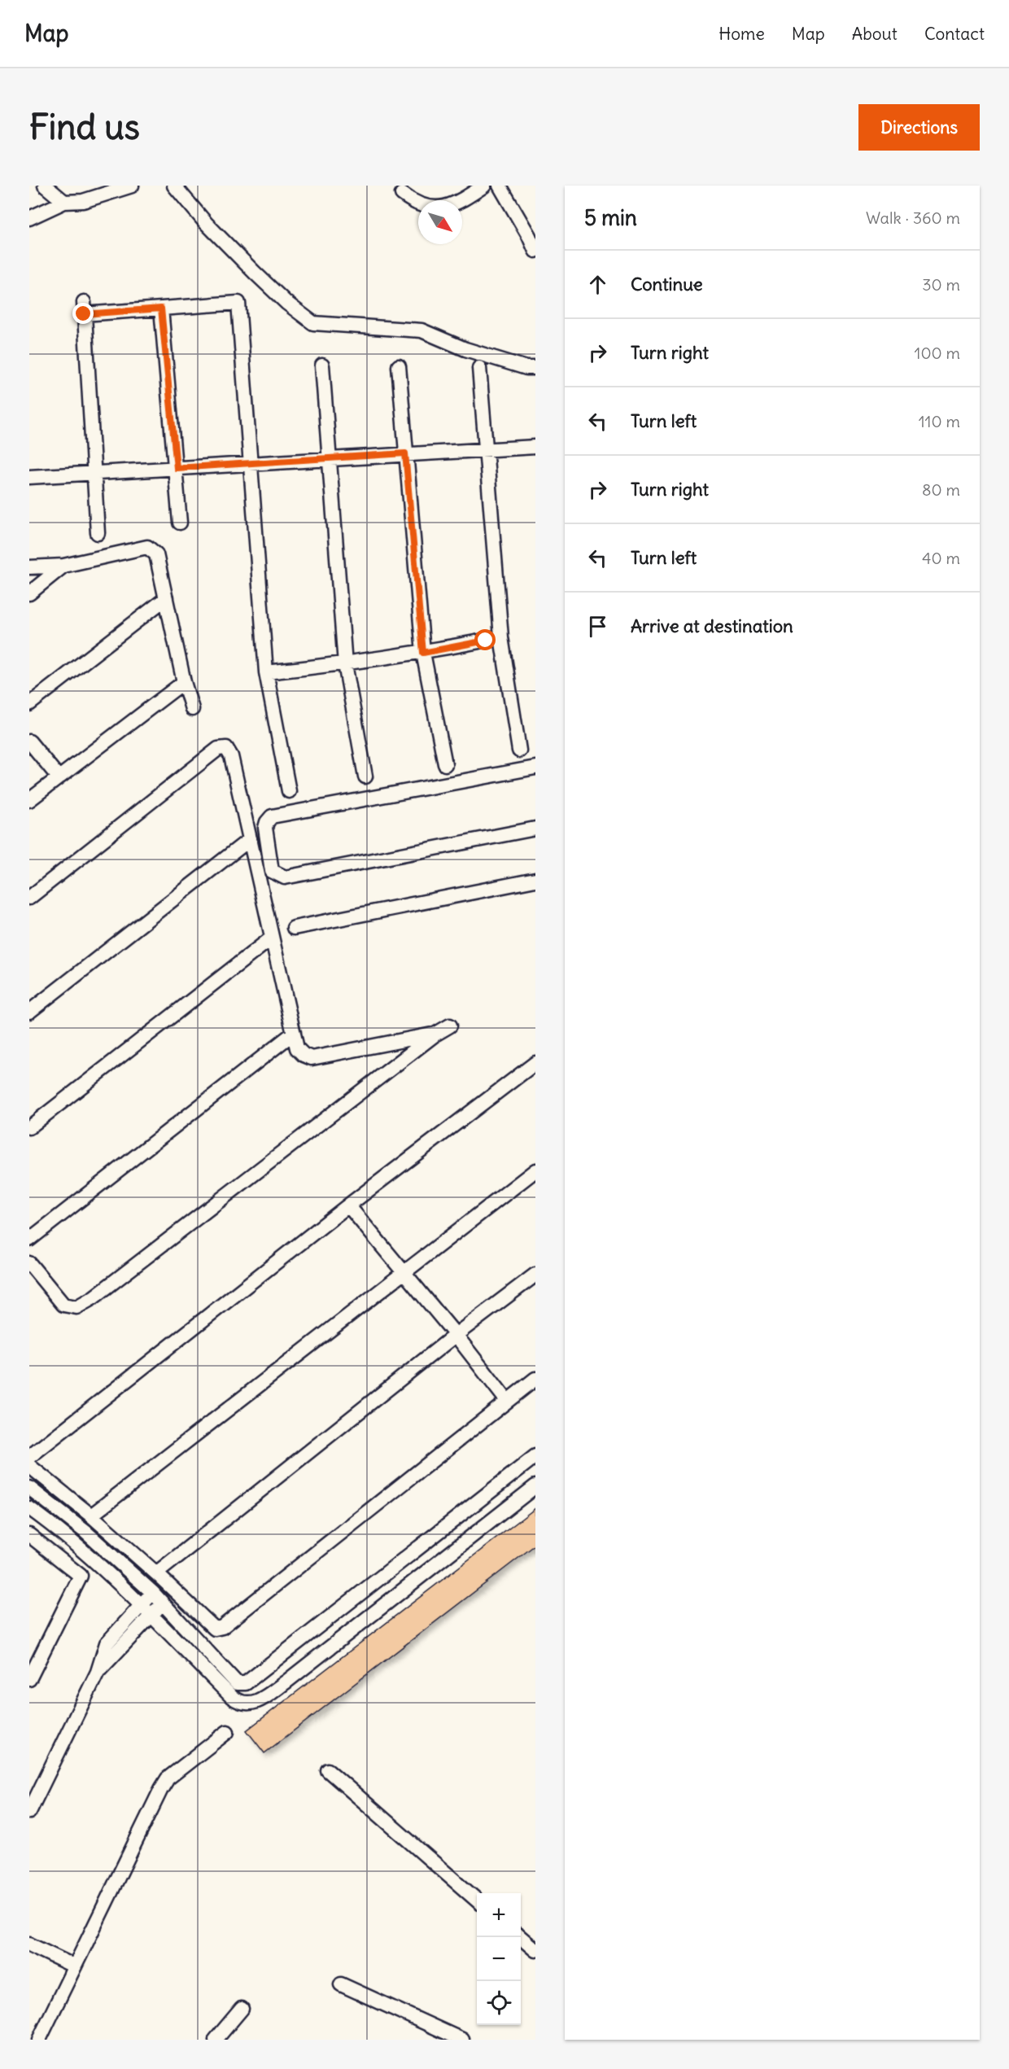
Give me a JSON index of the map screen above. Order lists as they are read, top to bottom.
{
  "north": "bottom right",
  "page": {
    "header": "Map",
    "nav": [
      "Home",
      "Map",
      "About",
      "Contact"
    ],
    "buttons": "Directions",
    "title": "Find us",
    "heading": ["5 min", "Walk · 360 m"],
    "list": [
      ["Continue", "30 m"],
      ["Turn right", "100 m"],
      ["Turn left", "110 m"],
      ["Turn right", "80 m"],
      ["Turn left", "40 m"],
      "Arrive at destination"
    ],
    "map_buttons": ["+", "−"]
  }
}
